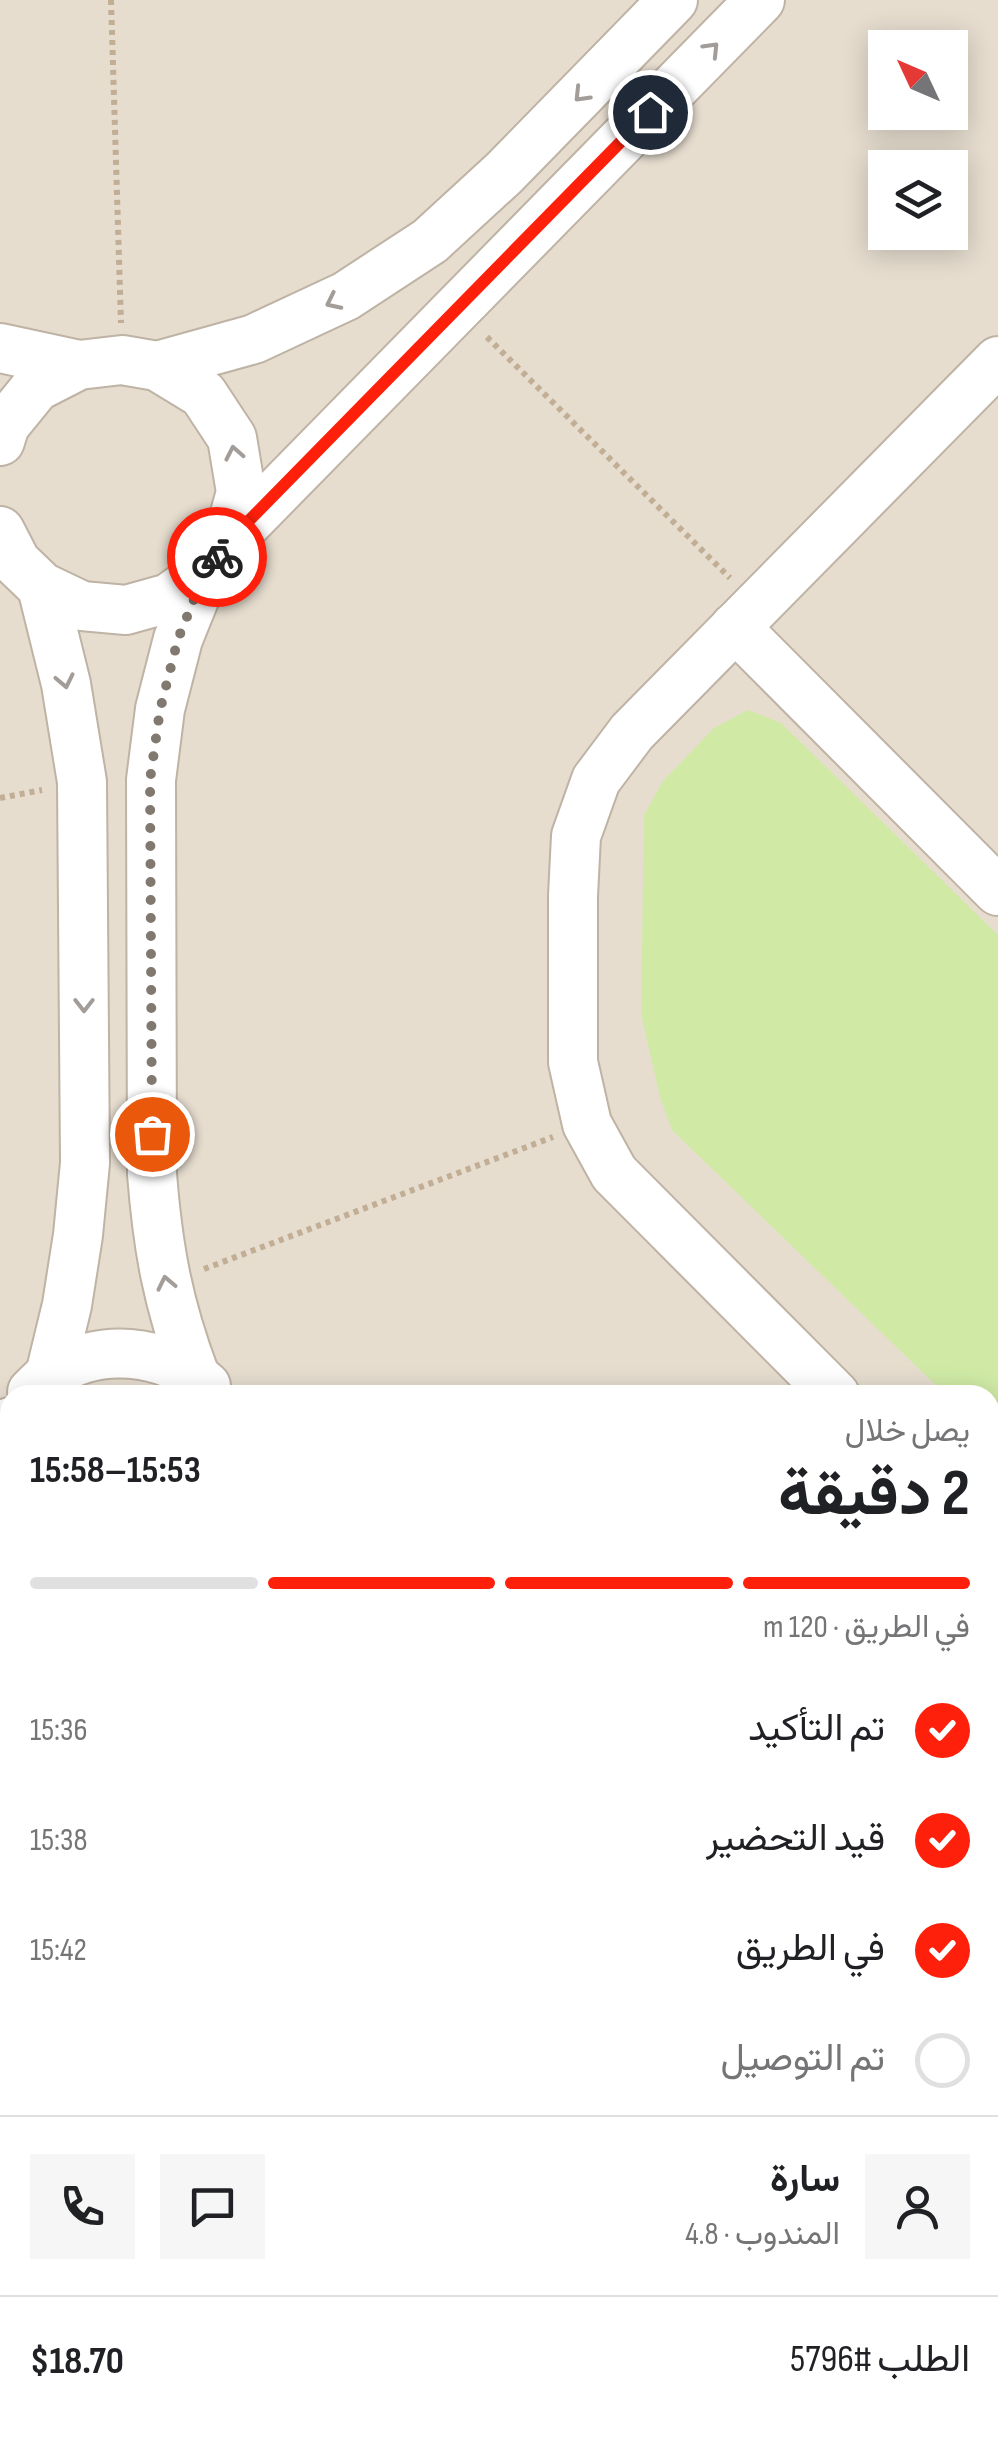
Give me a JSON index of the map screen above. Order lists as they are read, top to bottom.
{
  "north": "top left",
  "page": {
    "heading": ["2 دقيقة", "يصل خلال", "15:53–15:58"],
    "panel": [
      "سارة",
      "المندوب · 4.8",
      "الطلب #5796",
      "$18.70"
    ],
    "bar": "في الطريق · 120 m",
    "list": [
      ["تم التأكيد", "15:36"],
      ["قيد التحضير", "15:38"],
      ["في الطريق", "15:42"],
      "تم التوصيل"
    ]
  }
}
